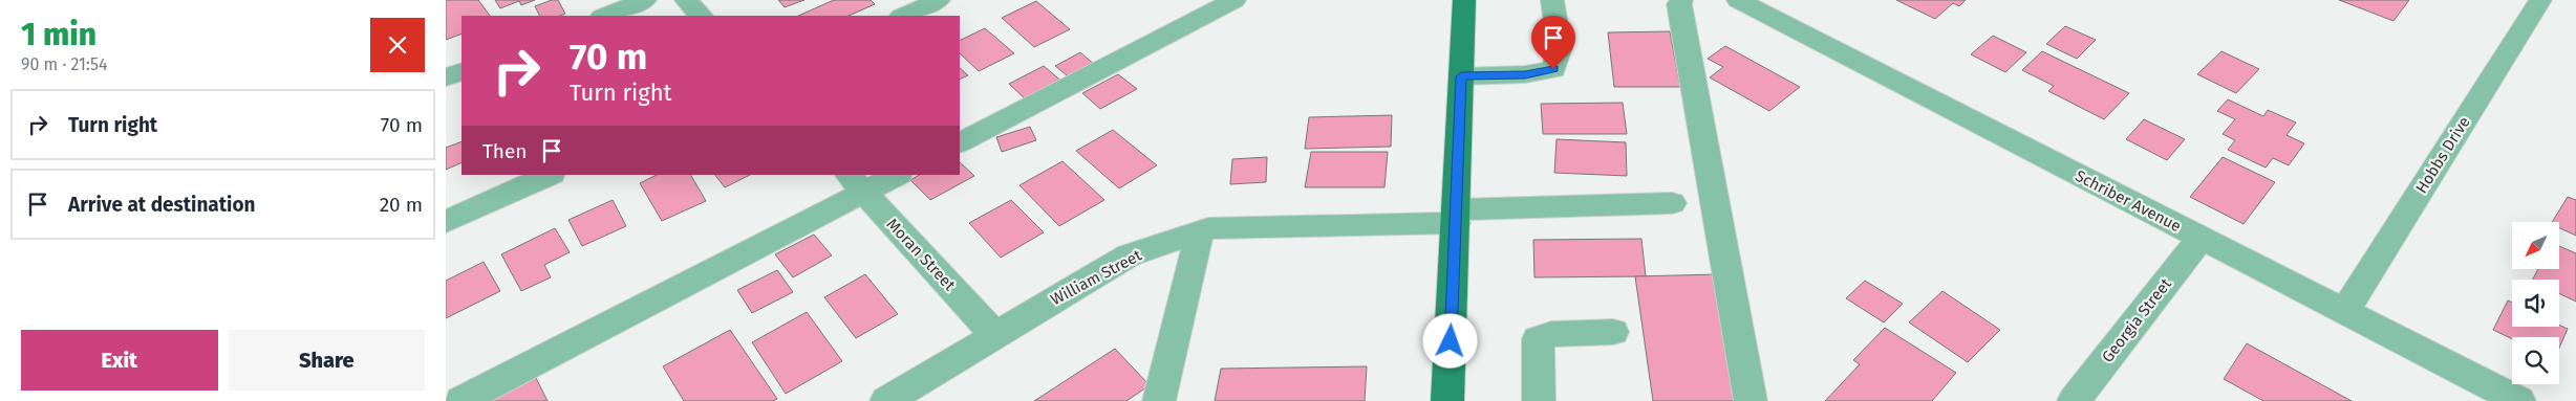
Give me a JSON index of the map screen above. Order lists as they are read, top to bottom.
{
  "streets": {
    "street": [
      "Hobbs Drive",
      "Schriber Avenue",
      "Moran Street",
      "William Street",
      "Georgia Street"
    ]
  },
  "crossings": [
    ["Hobbs Drive", "Schriber Avenue"],
    ["Schriber Avenue", "Georgia Street"],
    ["Moran Street", "William Street"]
  ],
  "north": "bottom left",
  "page": {
    "heading": ["1 min", "90 m · 21:54"],
    "turn": ["70 m", "Turn right"],
    "list": [
      {
        "name": "Turn right",
        "value": "70 m"
      },
      {
        "name": "Arrive at destination",
        "value": "20 m"
      }
    ],
    "then": "Then",
    "buttons": ["Exit", "Share"]
  }
}
